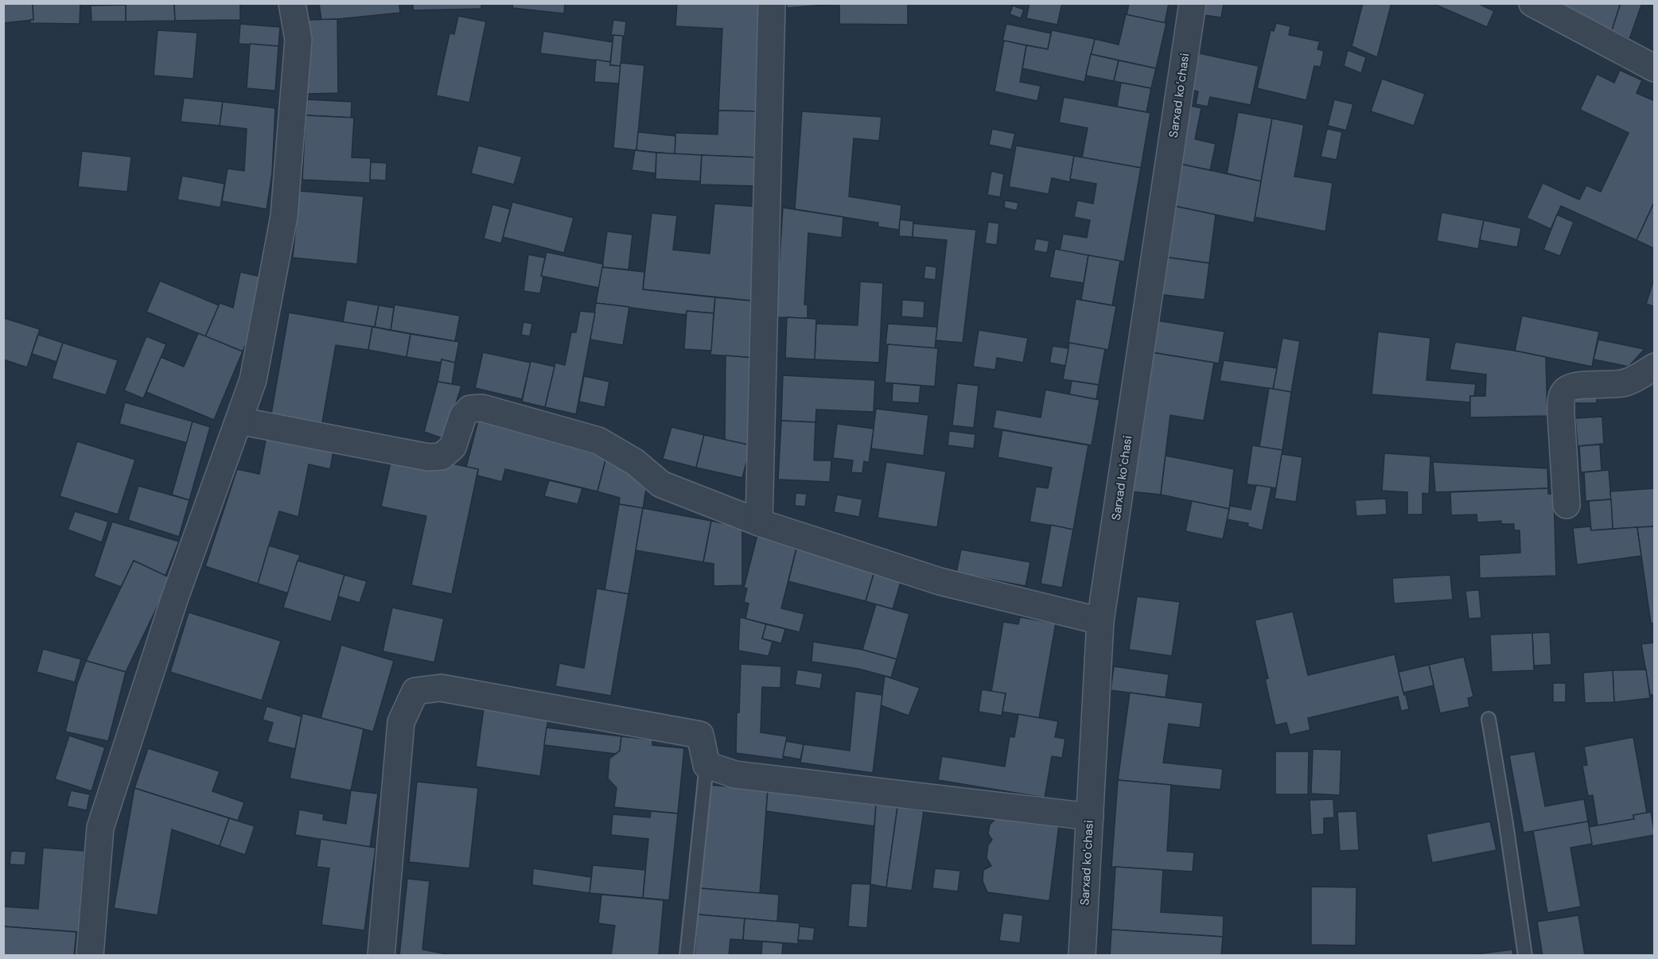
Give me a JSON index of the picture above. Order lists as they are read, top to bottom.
{
  "streets": {
    "street": ["Sarxad koʻchasi"]
  }
}
